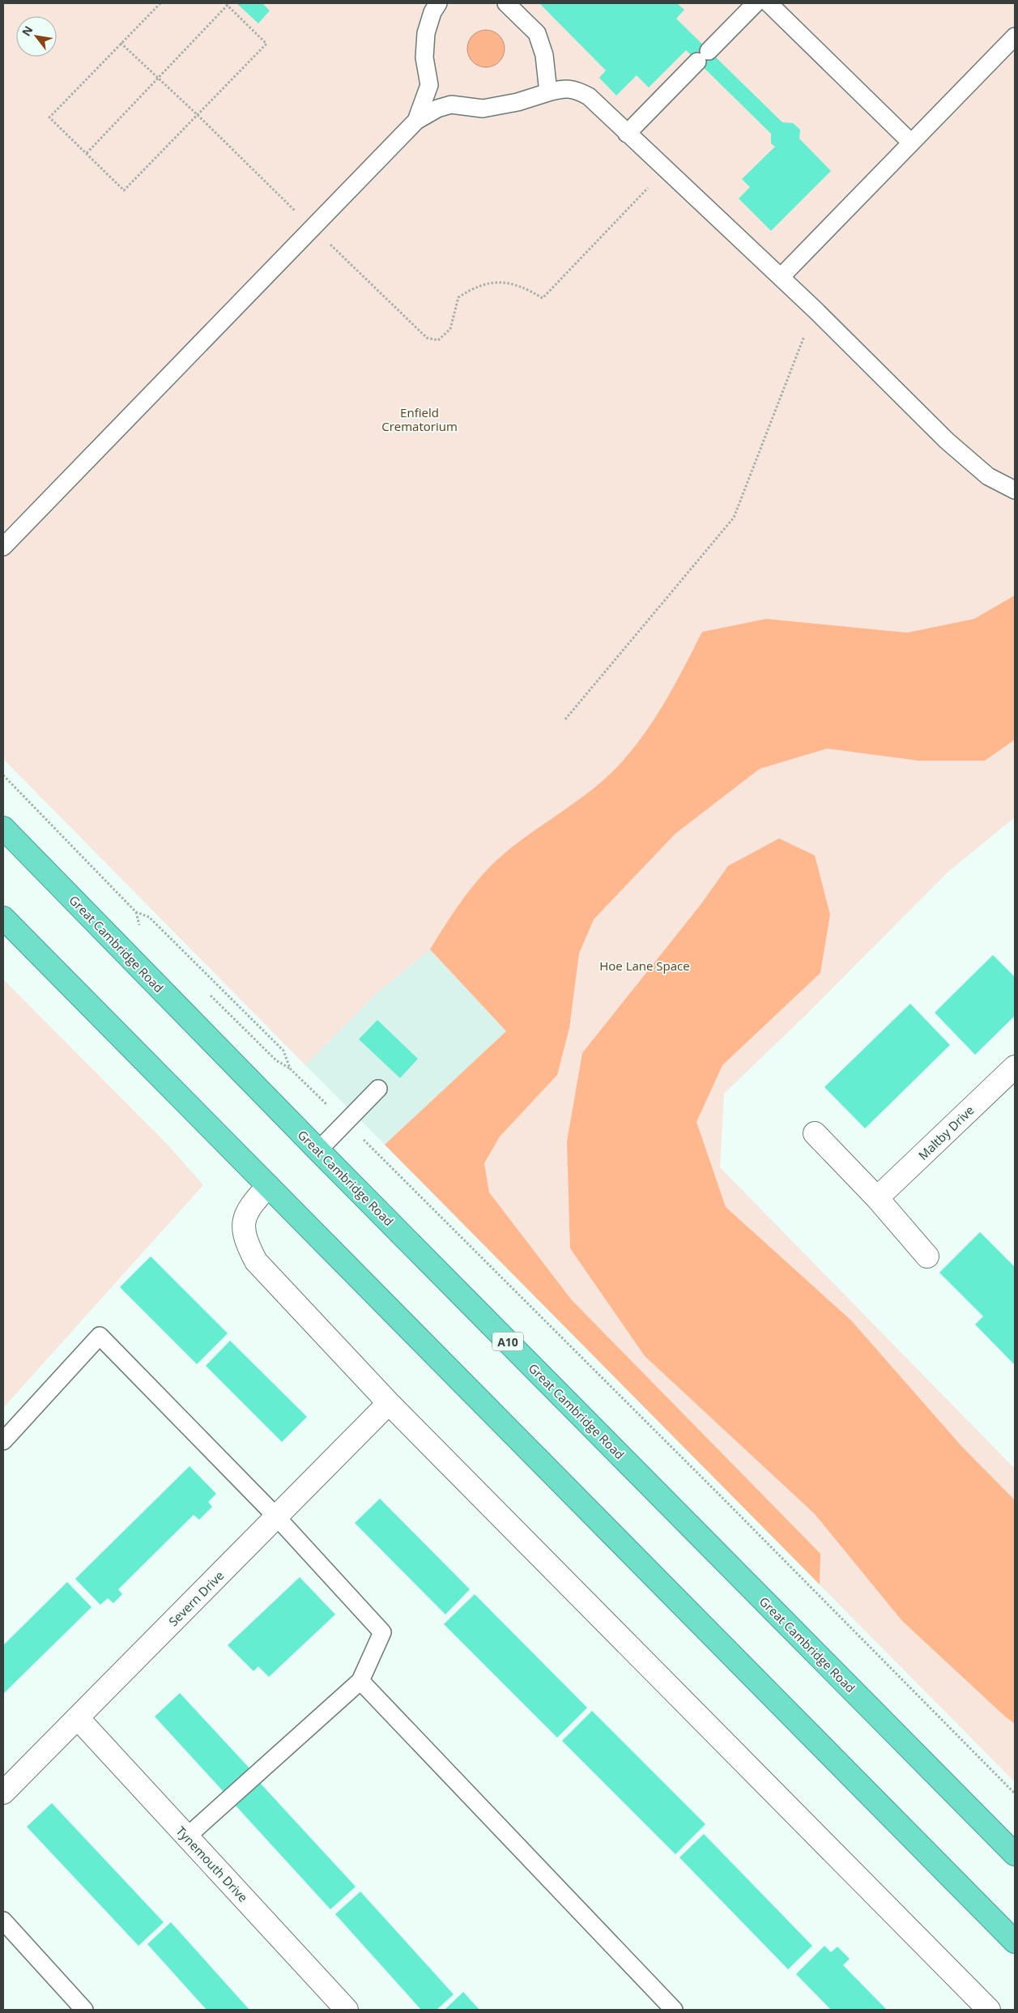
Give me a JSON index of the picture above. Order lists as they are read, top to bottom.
{
  "streets": {
    "highway": ["Great Cambridge Road", "A10"],
    "street": ["Maltby Drive", "Severn Drive", "Tynemouth Drive"]
  },
  "crossings": [
    ["Severn Drive", "Tynemouth Drive"]
  ],
  "parks": ["Enfield Crematorium", "Hoe Lane Space"],
  "north": "top left"
}
